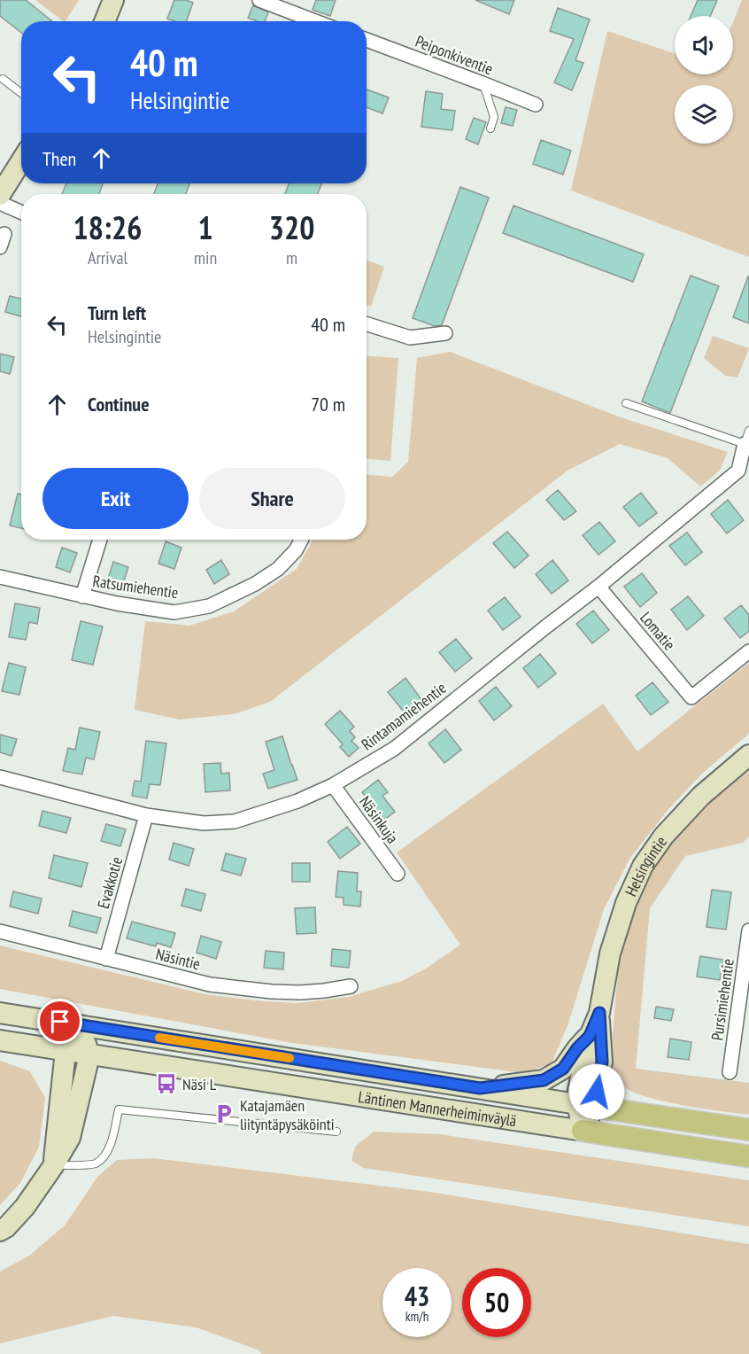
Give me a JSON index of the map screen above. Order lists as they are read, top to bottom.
{
  "streets": {
    "main road": ["Helsingintie", "Läntinen Mannerheiminväylä"],
    "street": [
      "Peiponkiventie",
      "Ratsumiehentie",
      "Lomatie",
      "Rintamamiehentie",
      "Näsinkuja",
      "Evakkotie",
      "Näsintie",
      "Pursimiehentie"
    ]
  },
  "crossings": [
    ["Lomatie", "Rintamamiehentie"],
    ["Rintamamiehentie", "Näsinkuja"],
    ["Rintamamiehentie", "Evakkotie"],
    ["Helsingintie", "Läntinen Mannerheiminväylä"],
    ["Evakkotie", "Näsintie"]
  ],
  "places": {
    "bus stop": ["Näsi L"],
    "parking": ["Katajamäen liityntäpysäköinti"]
  },
  "page": {
    "turn": ["40 m", "Helsingintie"],
    "then": "Then",
    "eta": [
      "18:26",
      "Arrival",
      "1",
      "min",
      "320",
      "m"
    ],
    "list": [
      {
        "name": "Turn left",
        "note": "Helsingintie",
        "value": "40 m"
      },
      {
        "name": "Continue",
        "value": "70 m"
      }
    ],
    "buttons": ["Exit", "Share"],
    "speed": "43 km/h",
    "limit": "50"
  }
}
